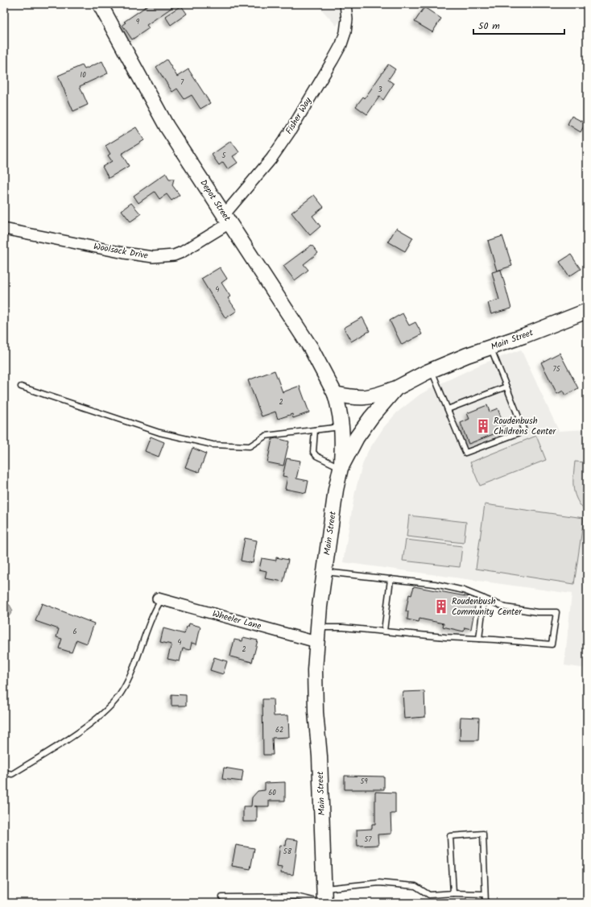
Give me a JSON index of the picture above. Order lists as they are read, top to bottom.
{
  "streets": {
    "main road": ["Depot Street", "Main Street"],
    "street": ["Fisher Way", "Woolsack Drive", "Wheeler Lane"]
  },
  "crossings": [
    ["Fisher Way", "Depot Street"],
    ["Fisher Way", "Woolsack Drive"],
    ["Depot Street", "Woolsack Drive"],
    ["Depot Street", "Main Street"],
    ["Main Street", "Wheeler Lane"]
  ],
  "places": {
    "building": ["Roudenbush Childrens Center", "Roudenbush Community Center"]
  },
  "house_numbers": [
    "9",
    "10",
    "7",
    "3",
    "5",
    "4",
    "75",
    "2",
    "6",
    "4",
    "2",
    "62",
    "59",
    "60",
    "57",
    "58"
  ],
  "scale_bar": "50 m"
}
